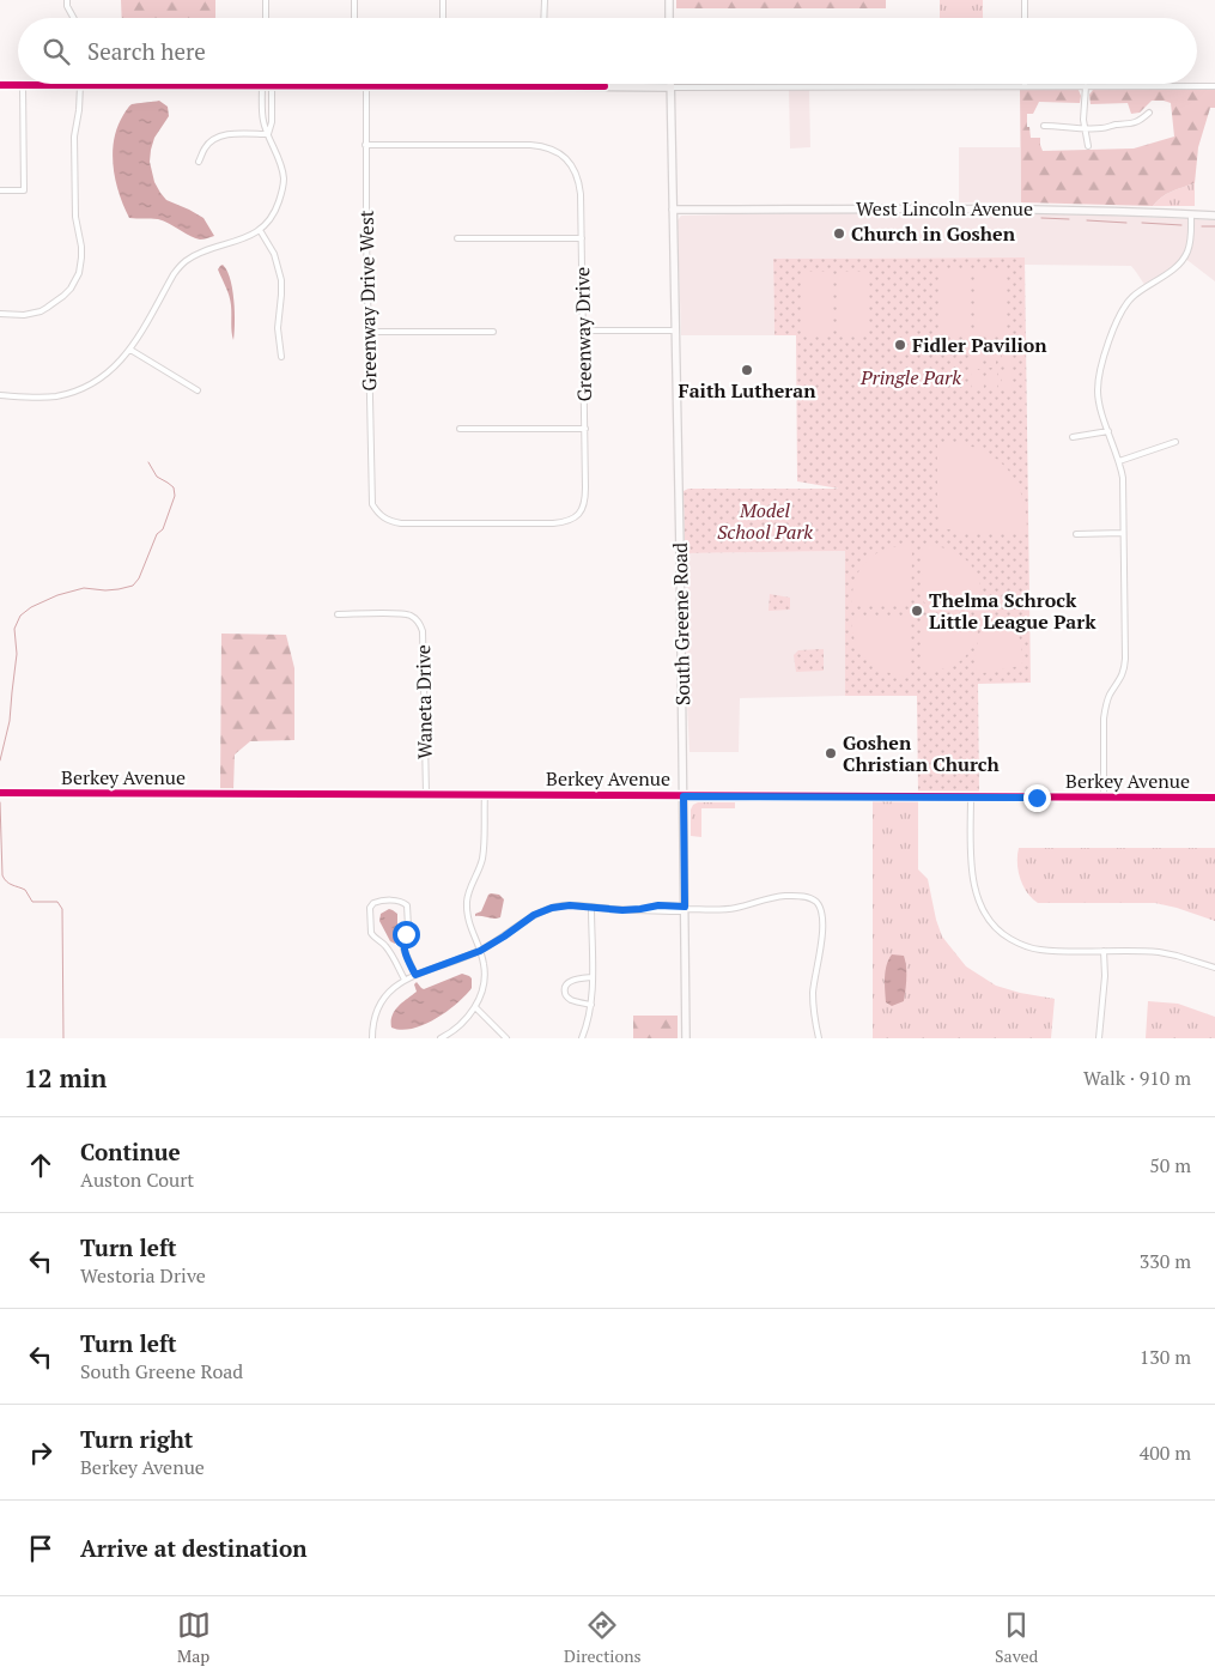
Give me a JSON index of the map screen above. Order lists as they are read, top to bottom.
{
  "streets": {
    "street": [
      "West Lincoln Avenue",
      "Greenway Drive West",
      "Greenway Drive",
      "South Greene Road",
      "Waneta Drive",
      "Berkey Avenue"
    ]
  },
  "crossings": [
    ["West Lincoln Avenue", "South Greene Road"],
    ["Greenway Drive West", "Greenway Drive"],
    ["South Greene Road", "Berkey Avenue"],
    ["Waneta Drive", "Berkey Avenue"]
  ],
  "parks": ["Pringle Park", "Model School Park"],
  "places": [
    "Church in Goshen",
    "Fidler Pavilion",
    "Faith Lutheran",
    "Thelma Schrock Little League Park",
    "Goshen Christian Church"
  ],
  "page": {
    "search": "Search here",
    "heading": ["12 min", "Walk · 910 m"],
    "list": [
      ["Continue", "Auston Court", "50 m"],
      ["Turn left", "Westoria Drive", "330 m"],
      ["Turn left", "South Greene Road", "130 m"],
      ["Turn right", "Berkey Avenue", "400 m"],
      "Arrive at destination"
    ],
    "nav": ["Map", "Directions", "Saved"]
  }
}
